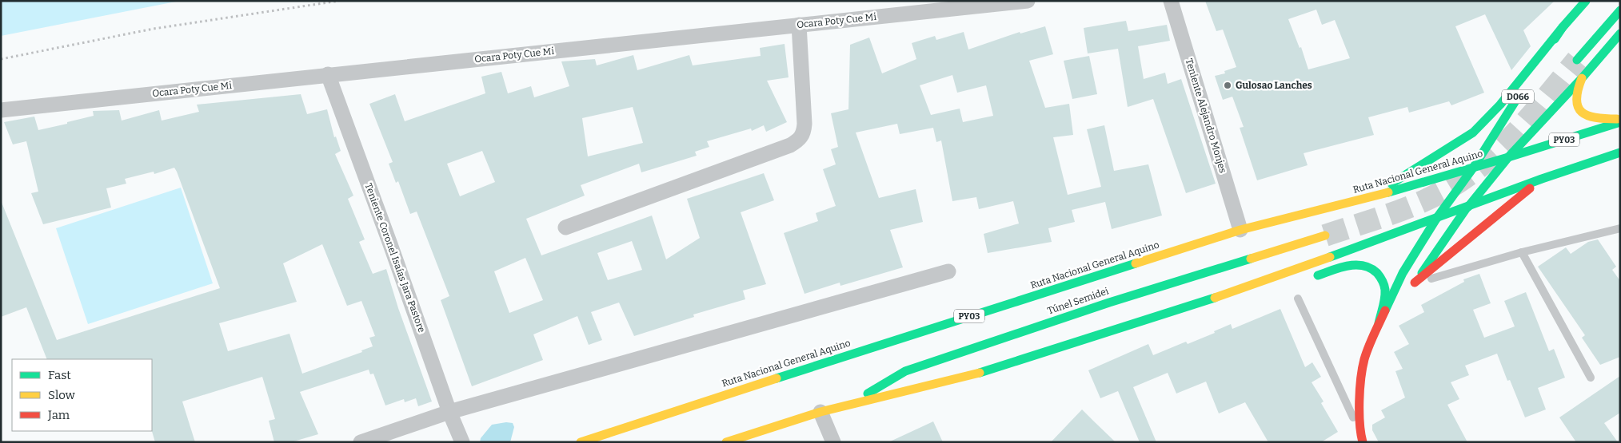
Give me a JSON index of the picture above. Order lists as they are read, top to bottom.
{
  "streets": {
    "main road": [
      "D066",
      "PY03",
      "Ruta Nacional General Aquino",
      "Túnel Semidei"
    ],
    "street": ["Ocara Poty Cue Mi", "Teniente Alejandro Monjes", "Teniente Coronel Isaías Jara Pastore"]
  },
  "crossings": [
    ["Ocara Poty Cue Mi", "Teniente Coronel Isaías Jara Pastore"],
    ["D066", "Ruta Nacional General Aquino"],
    ["Teniente Alejandro Monjes", "Ruta Nacional General Aquino"]
  ],
  "places": ["Gulosao Lanches"],
  "legend": ["Fast", "Slow", "Jam"]
}
